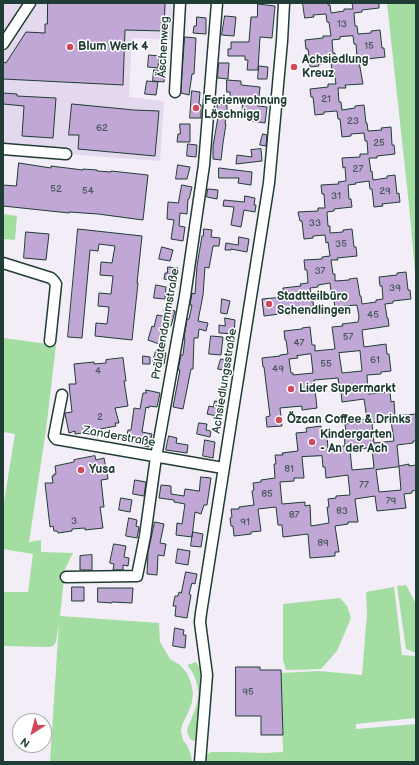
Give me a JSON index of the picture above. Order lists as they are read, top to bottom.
{
  "streets": {
    "street": [
      "Äschenweg",
      "Prälatendammstraße",
      "Achsiedlungsstraße",
      "Zanderstraße"
    ]
  },
  "crossings": [
    ["Prälatendammstraße", "Zanderstraße"],
    ["Achsiedlungsstraße", "Zanderstraße"]
  ],
  "places": [
    "Blum Werk 4",
    "Achsiedlung Kreuz",
    "Ferienwohnung Löschnigg",
    "Stadtteilbüro Schendlingen",
    "Lider Supermarkt",
    "Özcan Coffee & Drinks",
    "Kindergarten - An der Ach",
    "Yusa"
  ],
  "house_numbers": [
    "13",
    "15",
    "21",
    "23",
    "62",
    "25",
    "27",
    "52",
    "54",
    "29",
    "31",
    "33",
    "35",
    "37",
    "39",
    "45",
    "57",
    "47",
    "61",
    "55",
    "49",
    "4",
    "2",
    "81",
    "77",
    "85",
    "79",
    "83",
    "87",
    "3",
    "91",
    "89",
    "95"
  ],
  "north": "bottom left"
}
